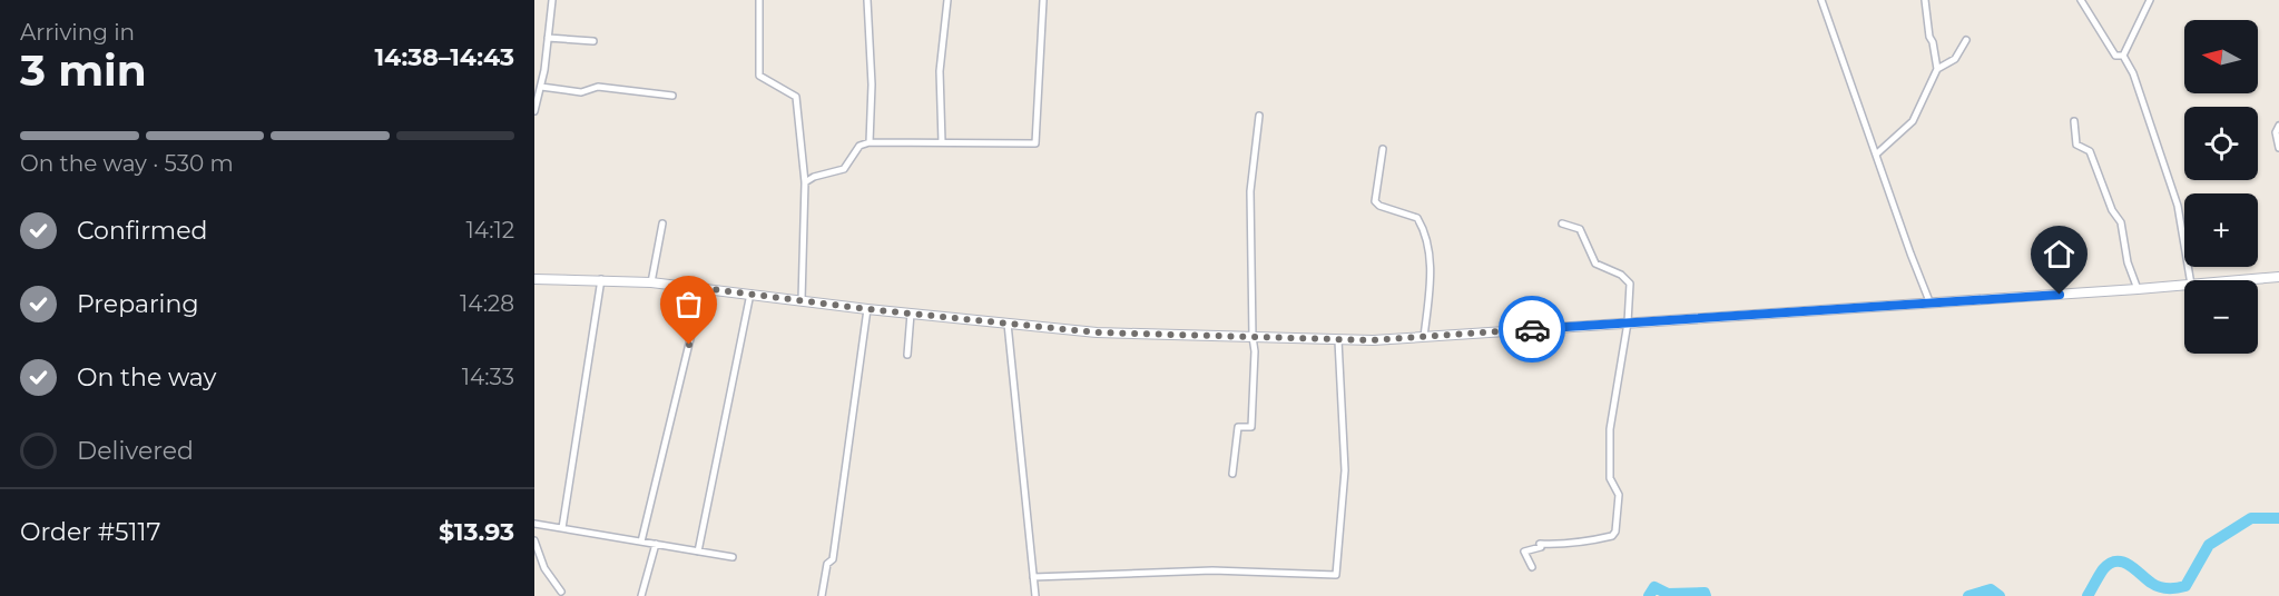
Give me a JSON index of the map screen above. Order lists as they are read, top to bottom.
{
  "north": "left",
  "page": {
    "heading": ["3 min", "Arriving in", "14:38–14:43"],
    "panel": ["Order #5117", "$13.93"],
    "map_buttons": ["+", "−"],
    "bar": "On the way · 530 m",
    "list": [
      ["Confirmed", "14:12"],
      ["Preparing", "14:28"],
      ["On the way", "14:33"],
      "Delivered"
    ]
  }
}
